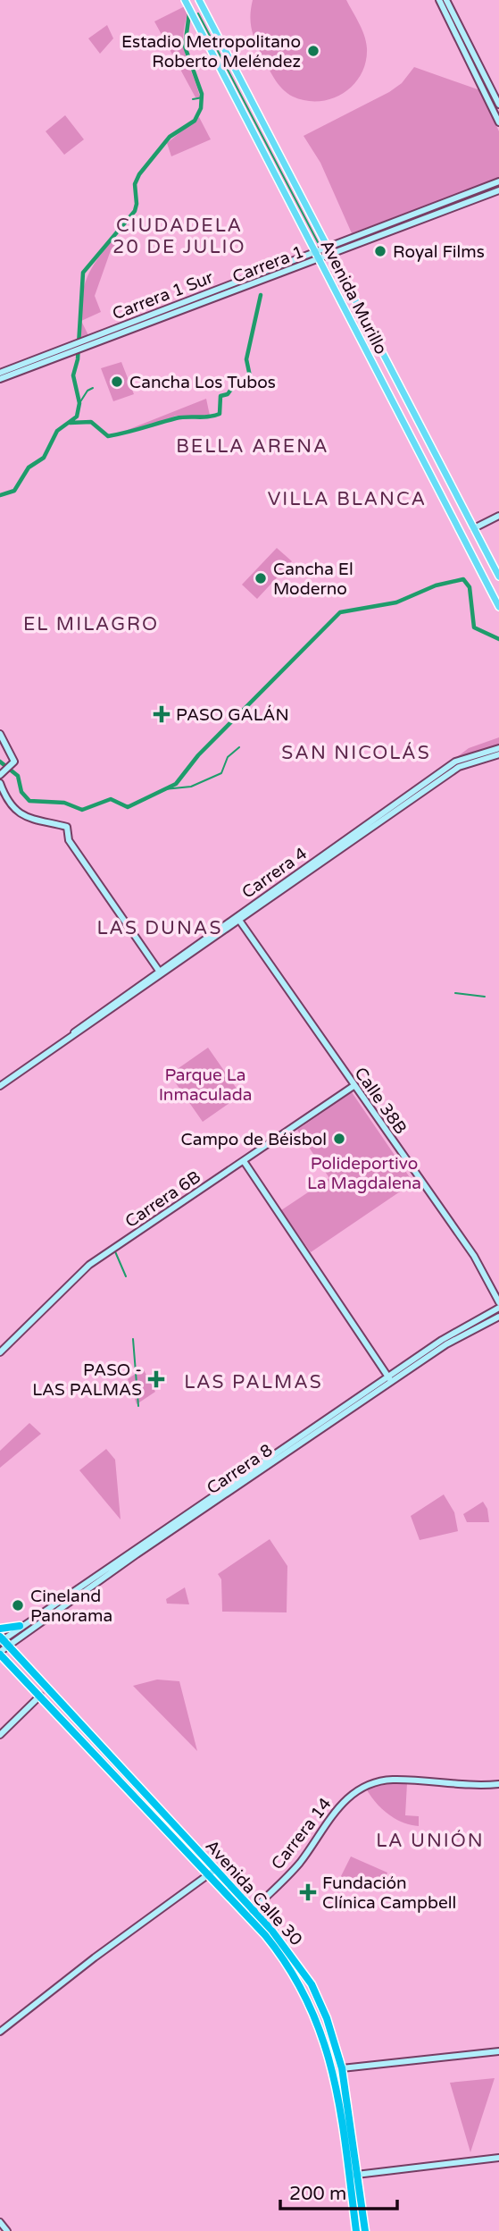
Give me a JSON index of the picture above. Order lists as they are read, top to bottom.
{
  "streets": {
    "highway": ["Avenida Calle 30"],
    "main road": ["Avenida Murillo"],
    "street": [
      "Carrera 1",
      "Carrera 1 Sur",
      "Carrera 4",
      "Calle 38B",
      "Carrera 6B",
      "Carrera 8",
      "Carrera 14"
    ]
  },
  "crossings": [
    ["Carrera 1", "Avenida Murillo"],
    ["Carrera 1 Sur", "Avenida Murillo"],
    ["Carrera 4", "Calle 38B"],
    ["Calle 38B", "Carrera 6B"],
    ["Carrera 8", "Avenida Calle 30"],
    ["Carrera 14", "Avenida Calle 30"]
  ],
  "districts": [
    "CIUDADELA 20 DE JULIO",
    "BELLA ARENA",
    "VILLA BLANCA",
    "EL MILAGRO",
    "SAN NICOLÁS",
    "LAS DUNAS",
    "LAS PALMAS",
    "LA UNIÓN"
  ],
  "parks": ["Parque La Inmaculada", "Polideportivo La Magdalena"],
  "places": {
    "other": [
      "Estadio Metropolitano Roberto Meléndez",
      "Royal Films",
      "Cancha Los Tubos",
      "Cancha El Moderno",
      "Campo de Béisbol",
      "Cineland Panorama"
    ],
    "health": ["PASO GALÁN", "PASO - LAS PALMAS", "Fundación Clínica Campbell"]
  },
  "scale_bar": "200 m"
}
